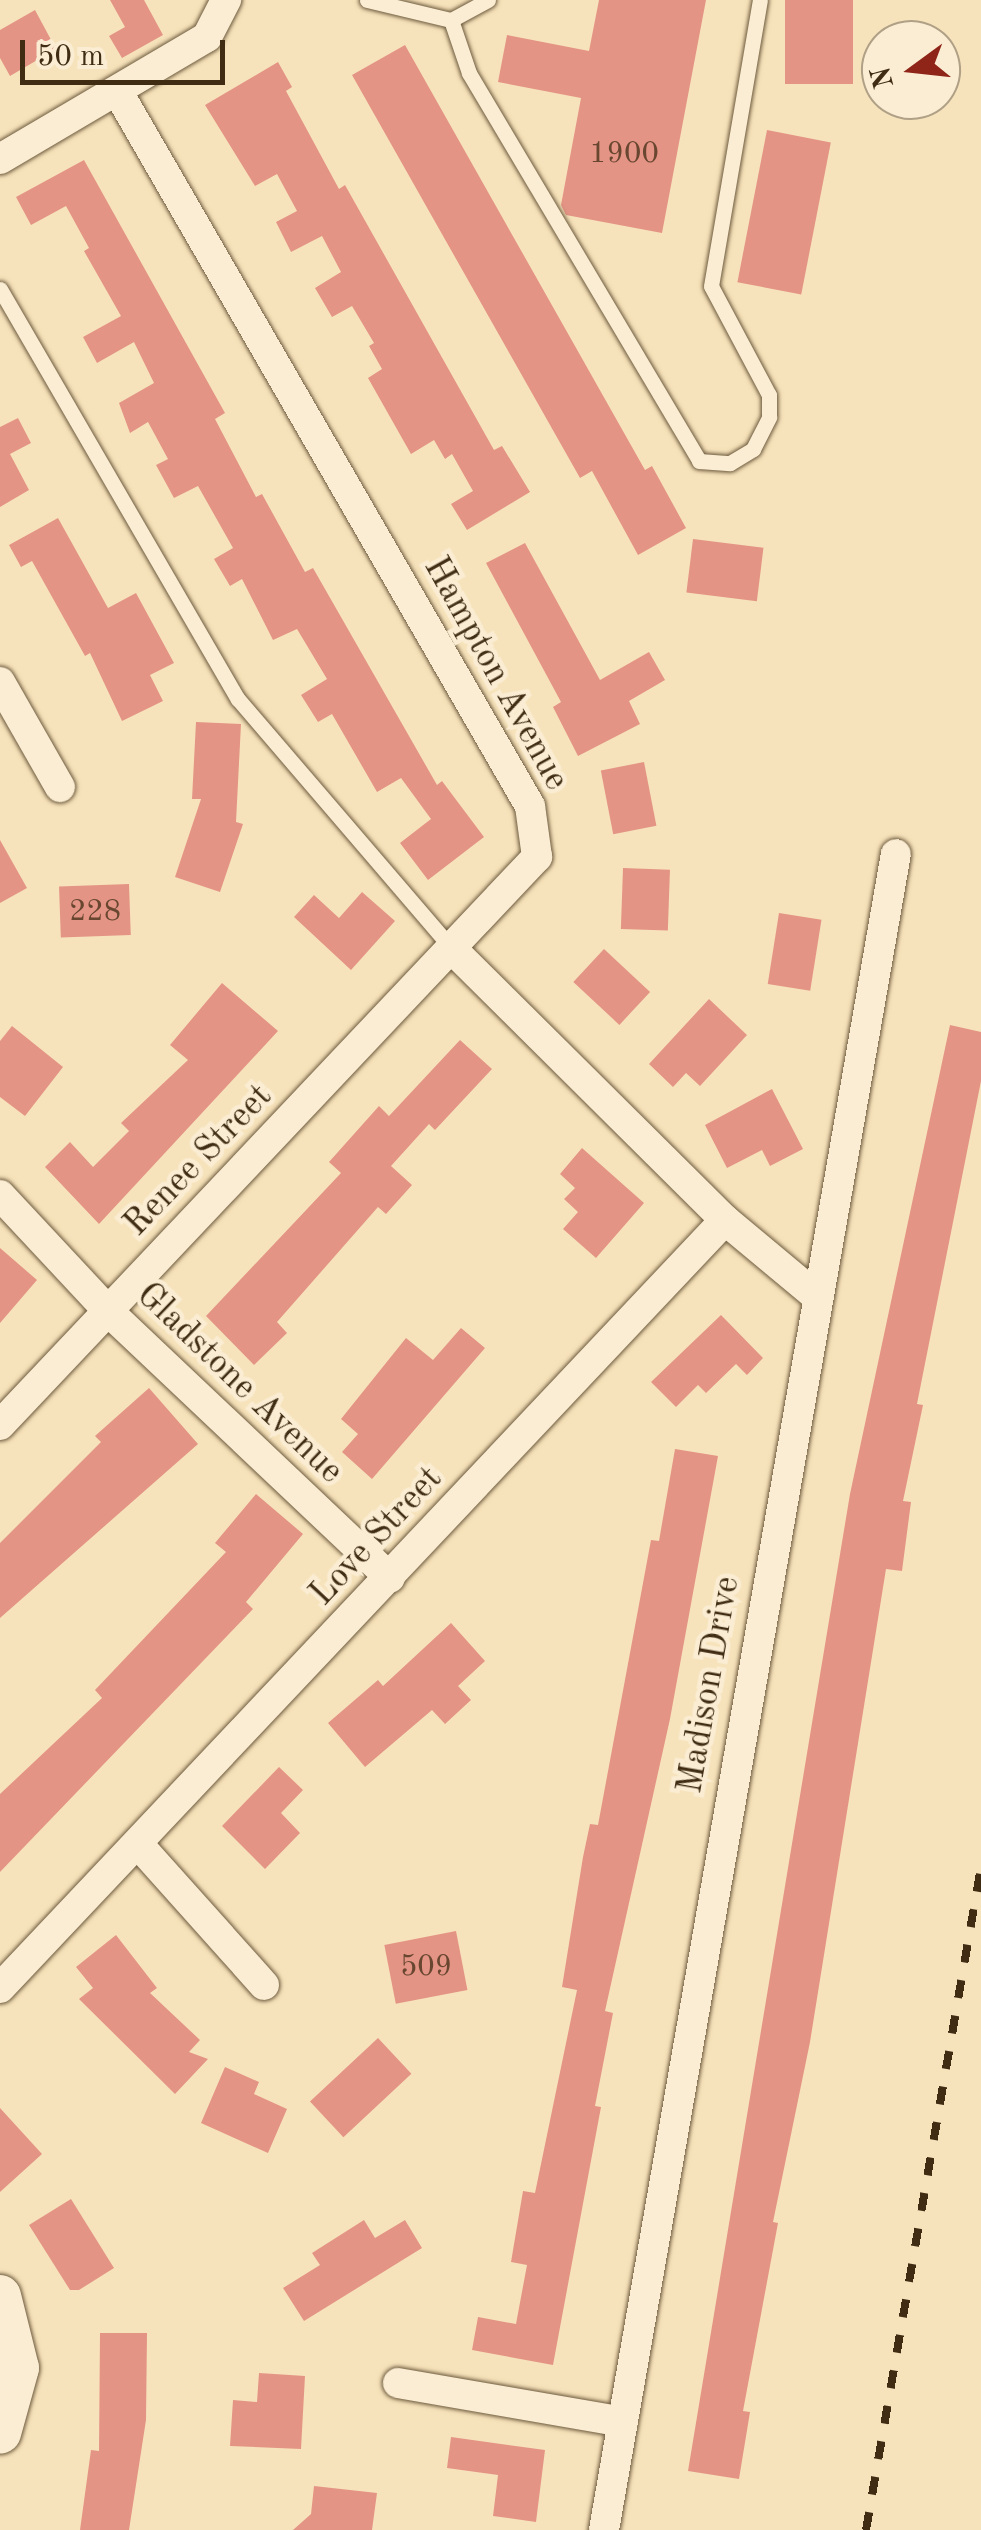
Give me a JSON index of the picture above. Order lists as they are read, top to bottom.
{
  "streets": {
    "street": [
      "Hampton Avenue",
      "Renee Street",
      "Gladstone Avenue",
      "Love Street",
      "Madison Drive"
    ]
  },
  "crossings": [
    ["Hampton Avenue", "Renee Street"],
    ["Renee Street", "Gladstone Avenue"],
    ["Gladstone Avenue", "Love Street"]
  ],
  "house_numbers": ["1900", "228", "509"],
  "scale_bar": "50 m",
  "north": "left"
}
